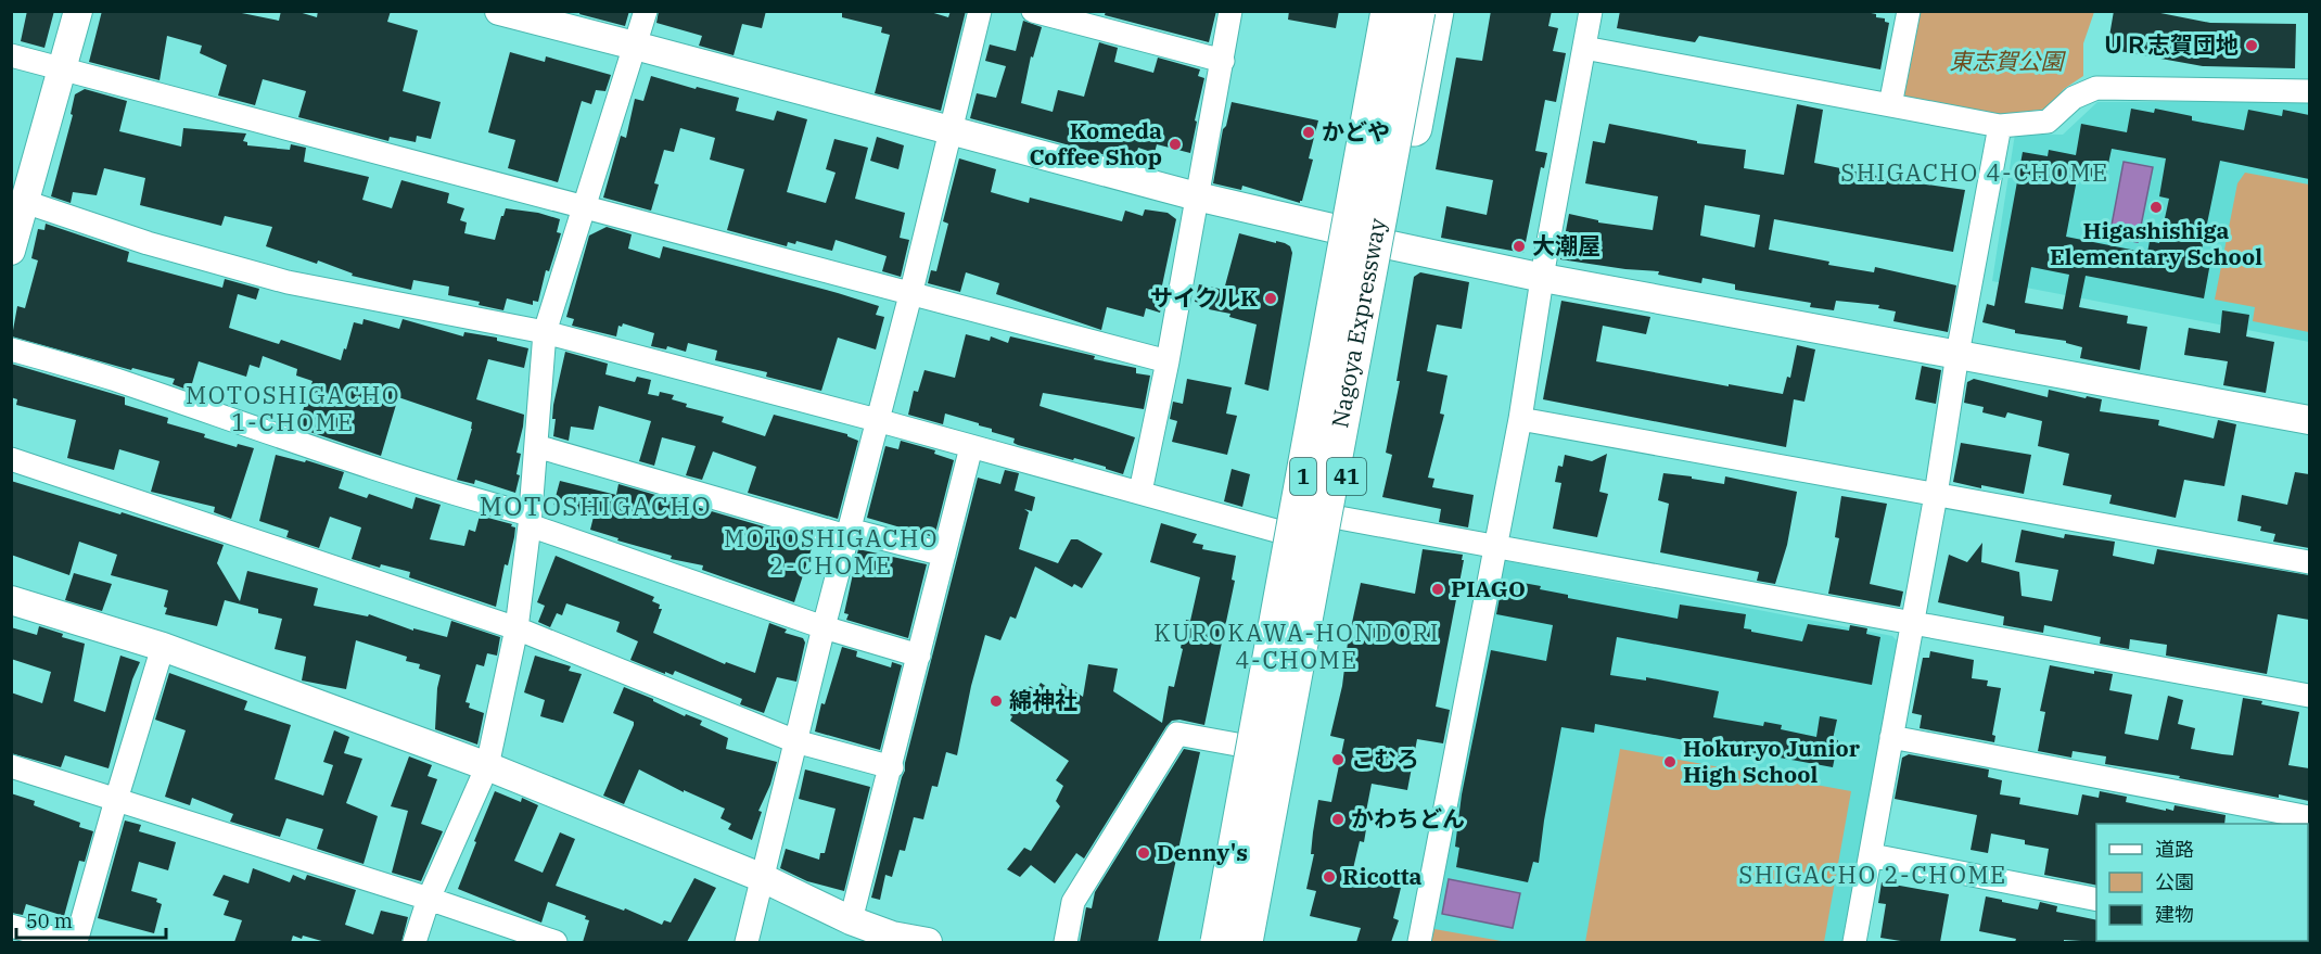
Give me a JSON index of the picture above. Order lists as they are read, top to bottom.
{
  "streets": {
    "highway": ["Nagoya Expressway", "1", "41"]
  },
  "districts": [
    "SHIGACHO 4-CHOME",
    "MOTOSHIGACHO 1-CHOME",
    "MOTOSHIGACHO",
    "MOTOSHIGACHO 2-CHOME",
    "KUROKAWA-HONDORI 4-CHOME",
    "SHIGACHO 2-CHOME"
  ],
  "parks": ["東志賀公園"],
  "places": [
    "ＵＲ志賀団地",
    "かどや",
    "Komeda Coffee Shop",
    "Higashishiga Elementary School",
    "大潮屋",
    "サイクルK",
    "PIAGO",
    "綿神社",
    "こむろ",
    "Hokuryo Junior High School",
    "かわちどん",
    "Denny's",
    "Ricotta"
  ],
  "legend": ["道路", "公園", "建物"],
  "scale_bar": "50 m"
}
